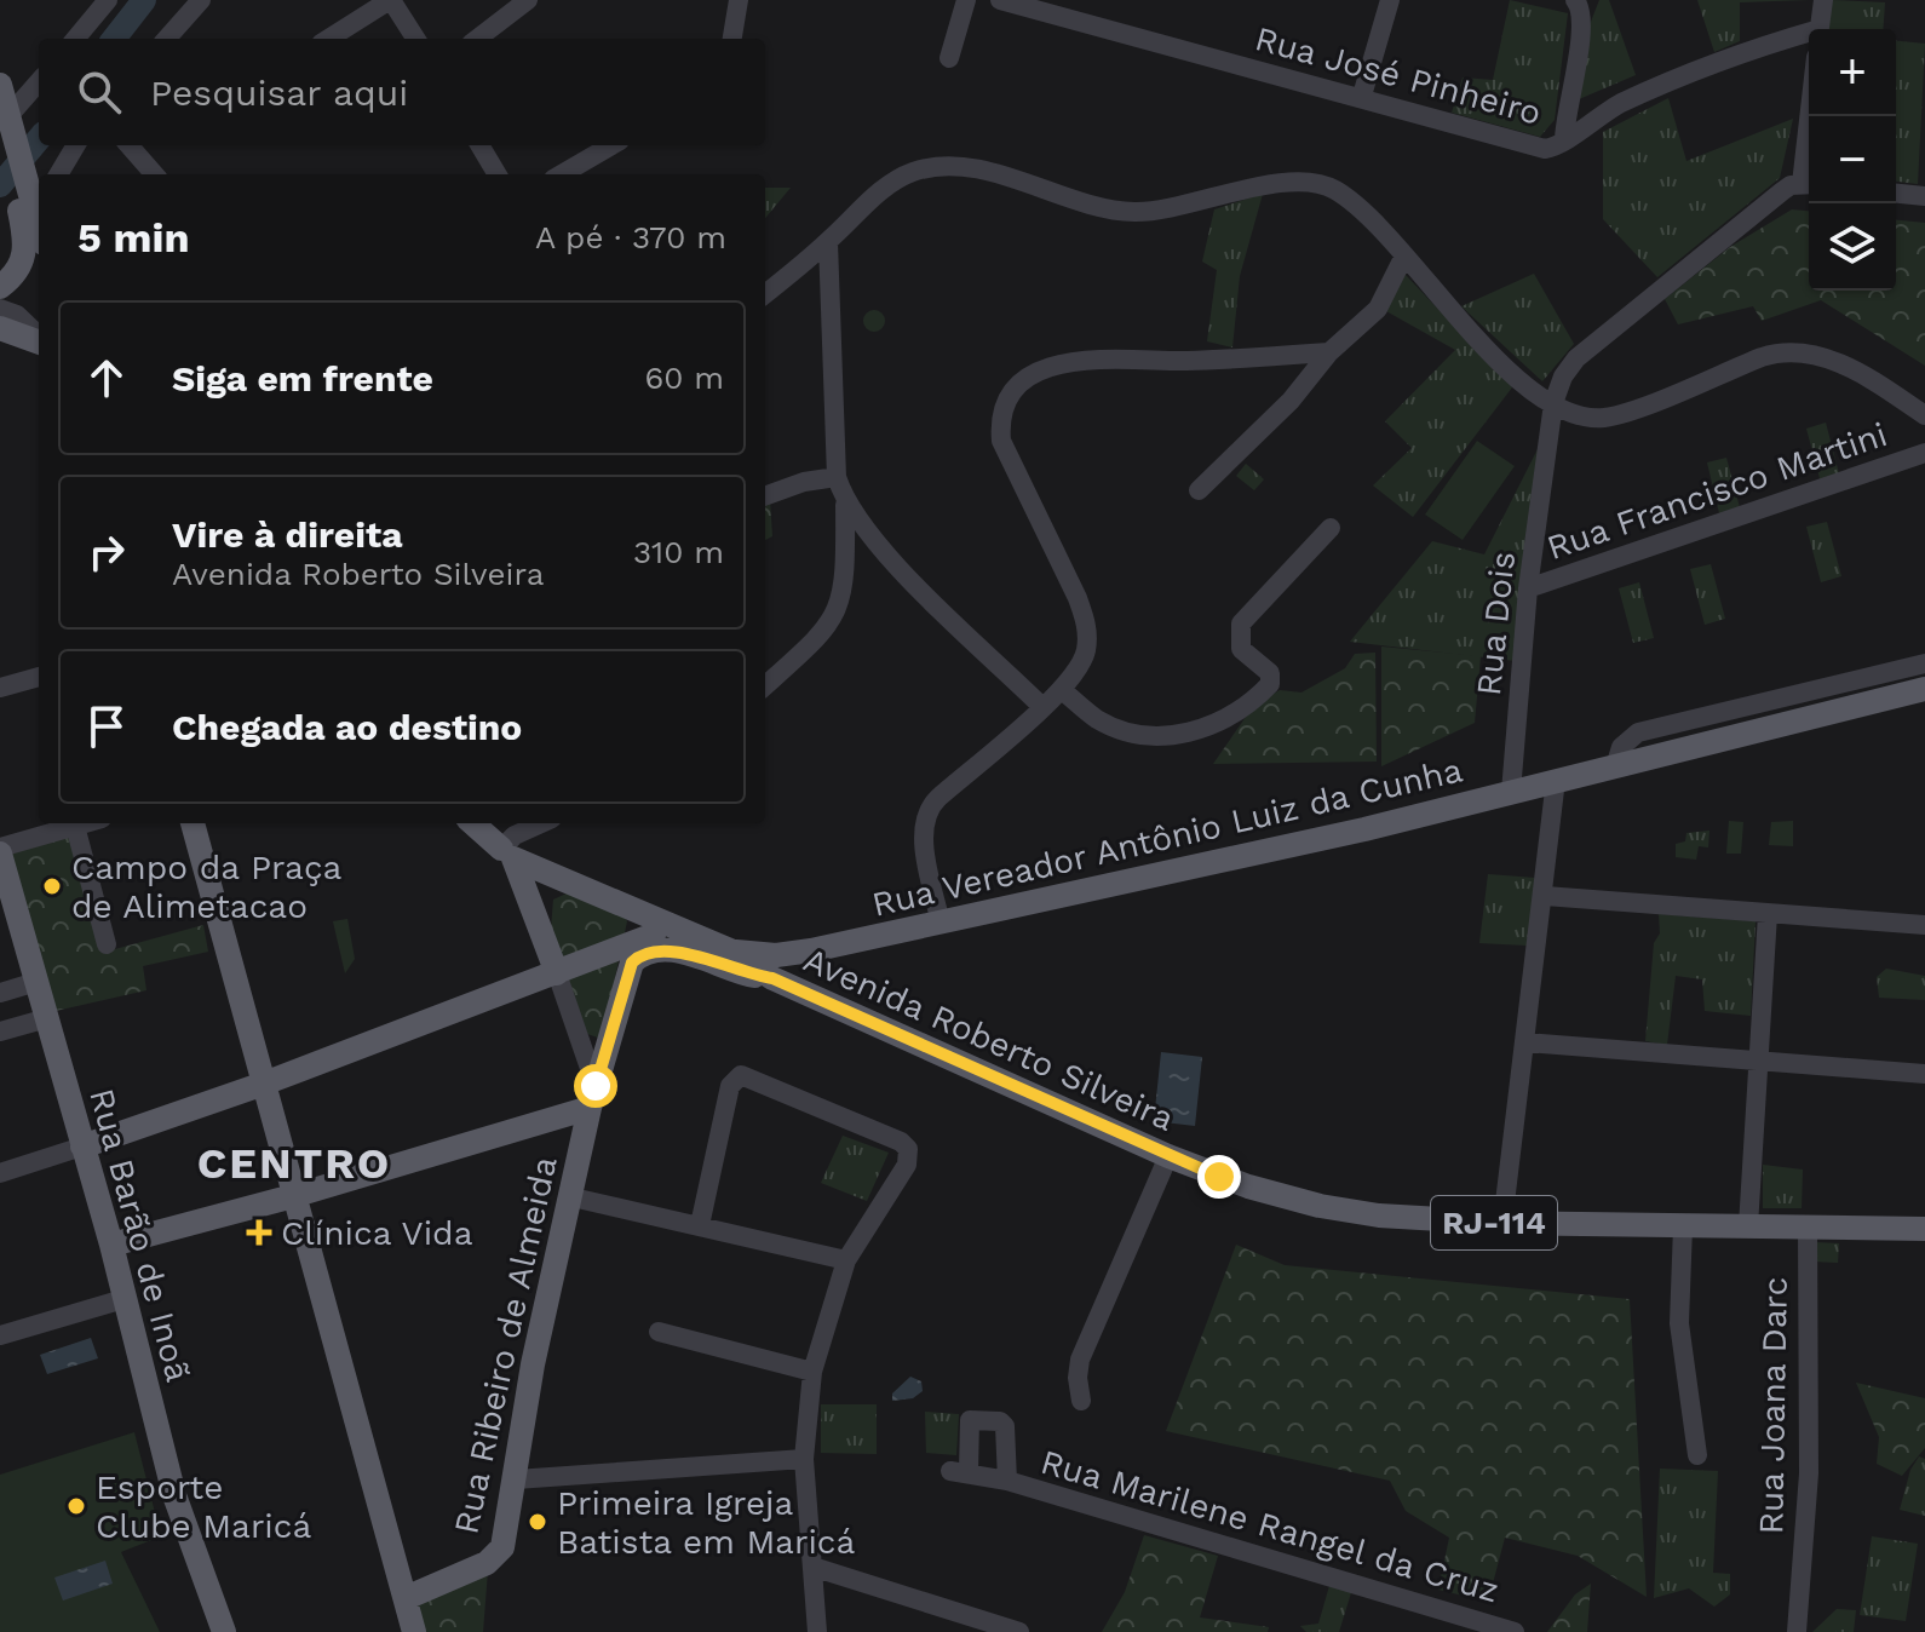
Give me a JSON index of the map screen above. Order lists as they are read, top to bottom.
{
  "streets": {
    "main road": [
      "Rua Vereador Antônio Luiz da Cunha",
      "Avenida Roberto Silveira",
      "RJ-114",
      "Rua Barão de Inoã",
      "Rua Ribeiro de Almeida"
    ],
    "street": [
      "Rua José Pinheiro",
      "Rua Francisco Martini",
      "Rua Dois",
      "Rua Joana Darc",
      "Rua Marilene Rangel da Cruz"
    ]
  },
  "crossings": [
    ["Rua Francisco Martini", "Rua Dois"],
    ["Rua Dois", "Rua Vereador Antônio Luiz da Cunha"],
    ["Rua Vereador Antônio Luiz da Cunha", "Avenida Roberto Silveira"],
    ["Avenida Roberto Silveira", "Rua Ribeiro de Almeida"],
    ["Avenida Roberto Silveira", "Rua Joana Darc"]
  ],
  "districts": ["CENTRO"],
  "places": {
    "other": ["Campo da Praça de Alimetacao", "Esporte Clube Maricá", "Primeira Igreja Batista em Maricá"],
    "health": ["Clínica Vida"]
  },
  "page": {
    "map_buttons": ["+", "−"],
    "search": "Pesquisar aqui",
    "heading": ["5 min", "A pé · 370 m"],
    "list": [
      ["Siga em frente", "60 m"],
      ["Vire à direita", "Avenida Roberto Silveira", "310 m"],
      "Chegada ao destino"
    ]
  }
}
